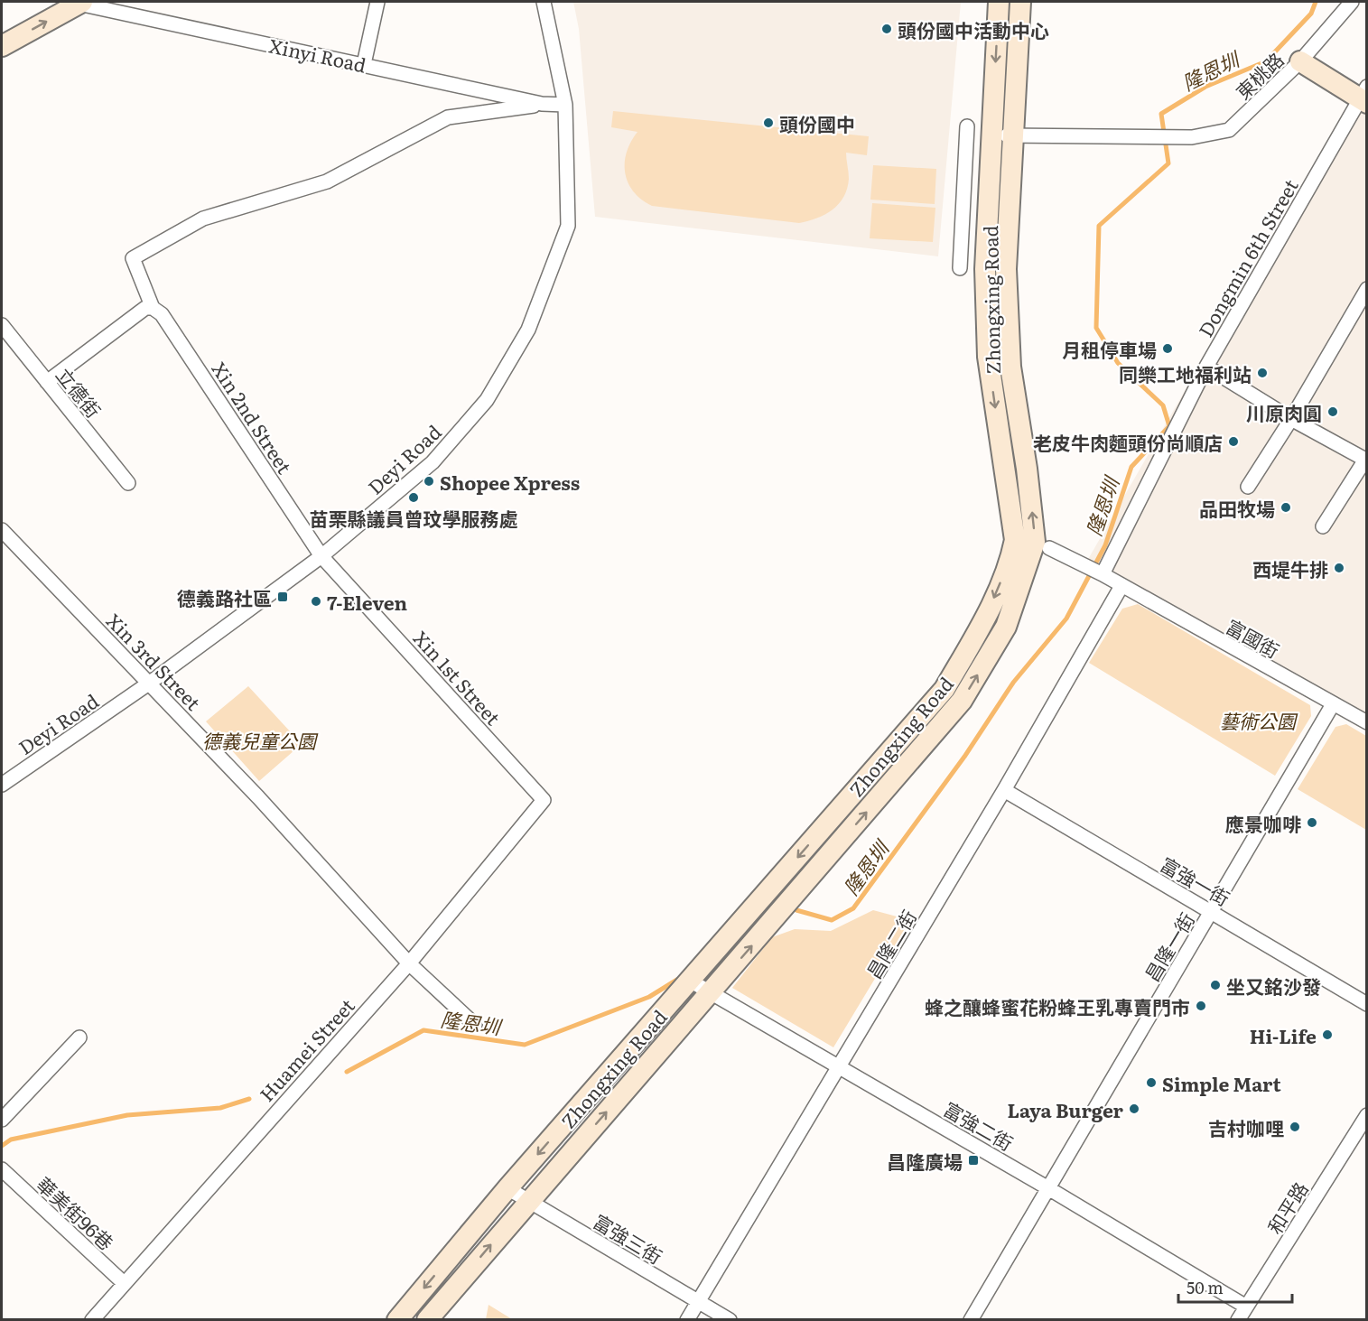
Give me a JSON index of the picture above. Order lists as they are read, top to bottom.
{
  "streets": {
    "street": [
      "Xinyi Road",
      "東桃路",
      "Dongmin 6th Street",
      "Zhongxing Road",
      "立德街",
      "Xin 2nd Street",
      "Deyi Road",
      "富國街",
      "Xin 3rd Street",
      "Xin 1st Street",
      "富強一街",
      "昌隆二街",
      "昌隆一街",
      "Huamei Street",
      "富強二街",
      "和平路",
      "華美街96巷",
      "富強三街"
    ]
  },
  "crossings": [
    ["Xinyi Road", "Deyi Road"],
    ["東桃路", "Zhongxing Road"],
    ["Zhongxing Road", "富強二街"],
    ["Zhongxing Road", "富強三街"],
    ["Xin 2nd Street", "Deyi Road"],
    ["Xin 2nd Street", "Xin 1st Street"],
    ["Deyi Road", "Xin 3rd Street"],
    ["Deyi Road", "Xin 1st Street"],
    ["富國街", "昌隆二街"],
    ["富國街", "昌隆一街"],
    ["Xin 3rd Street", "Huamei Street"],
    ["Xin 1st Street", "Huamei Street"],
    ["富強一街", "昌隆二街"],
    ["富強一街", "昌隆一街"],
    ["昌隆二街", "富強二街"],
    ["昌隆二街", "富強三街"],
    ["昌隆一街", "富強二街"],
    ["Huamei Street", "華美街96巷"],
    ["富強二街", "和平路"]
  ],
  "water": ["隆恩圳"],
  "parks": ["藝術公園", "德義兒童公園"],
  "places": {
    "other": [
      "頭份國中活動中心",
      "頭份國中",
      "月租停車場",
      "同樂工地福利站",
      "川原肉圓",
      "老皮牛肉麵頭份尚順店",
      "Shopee Xpress",
      "苗栗縣議員曾玟學服務處",
      "品田牧場",
      "西堤牛排",
      "7-Eleven",
      "應景咖啡",
      "坐又銘沙發",
      "蜂之釀蜂蜜花粉蜂王乳專賣門市",
      "Hi-Life",
      "Simple Mart",
      "Laya Burger",
      "吉村咖哩"
    ],
    "transit": ["德義路社區", "昌隆廣場"]
  },
  "scale_bar": "50 m"
}
